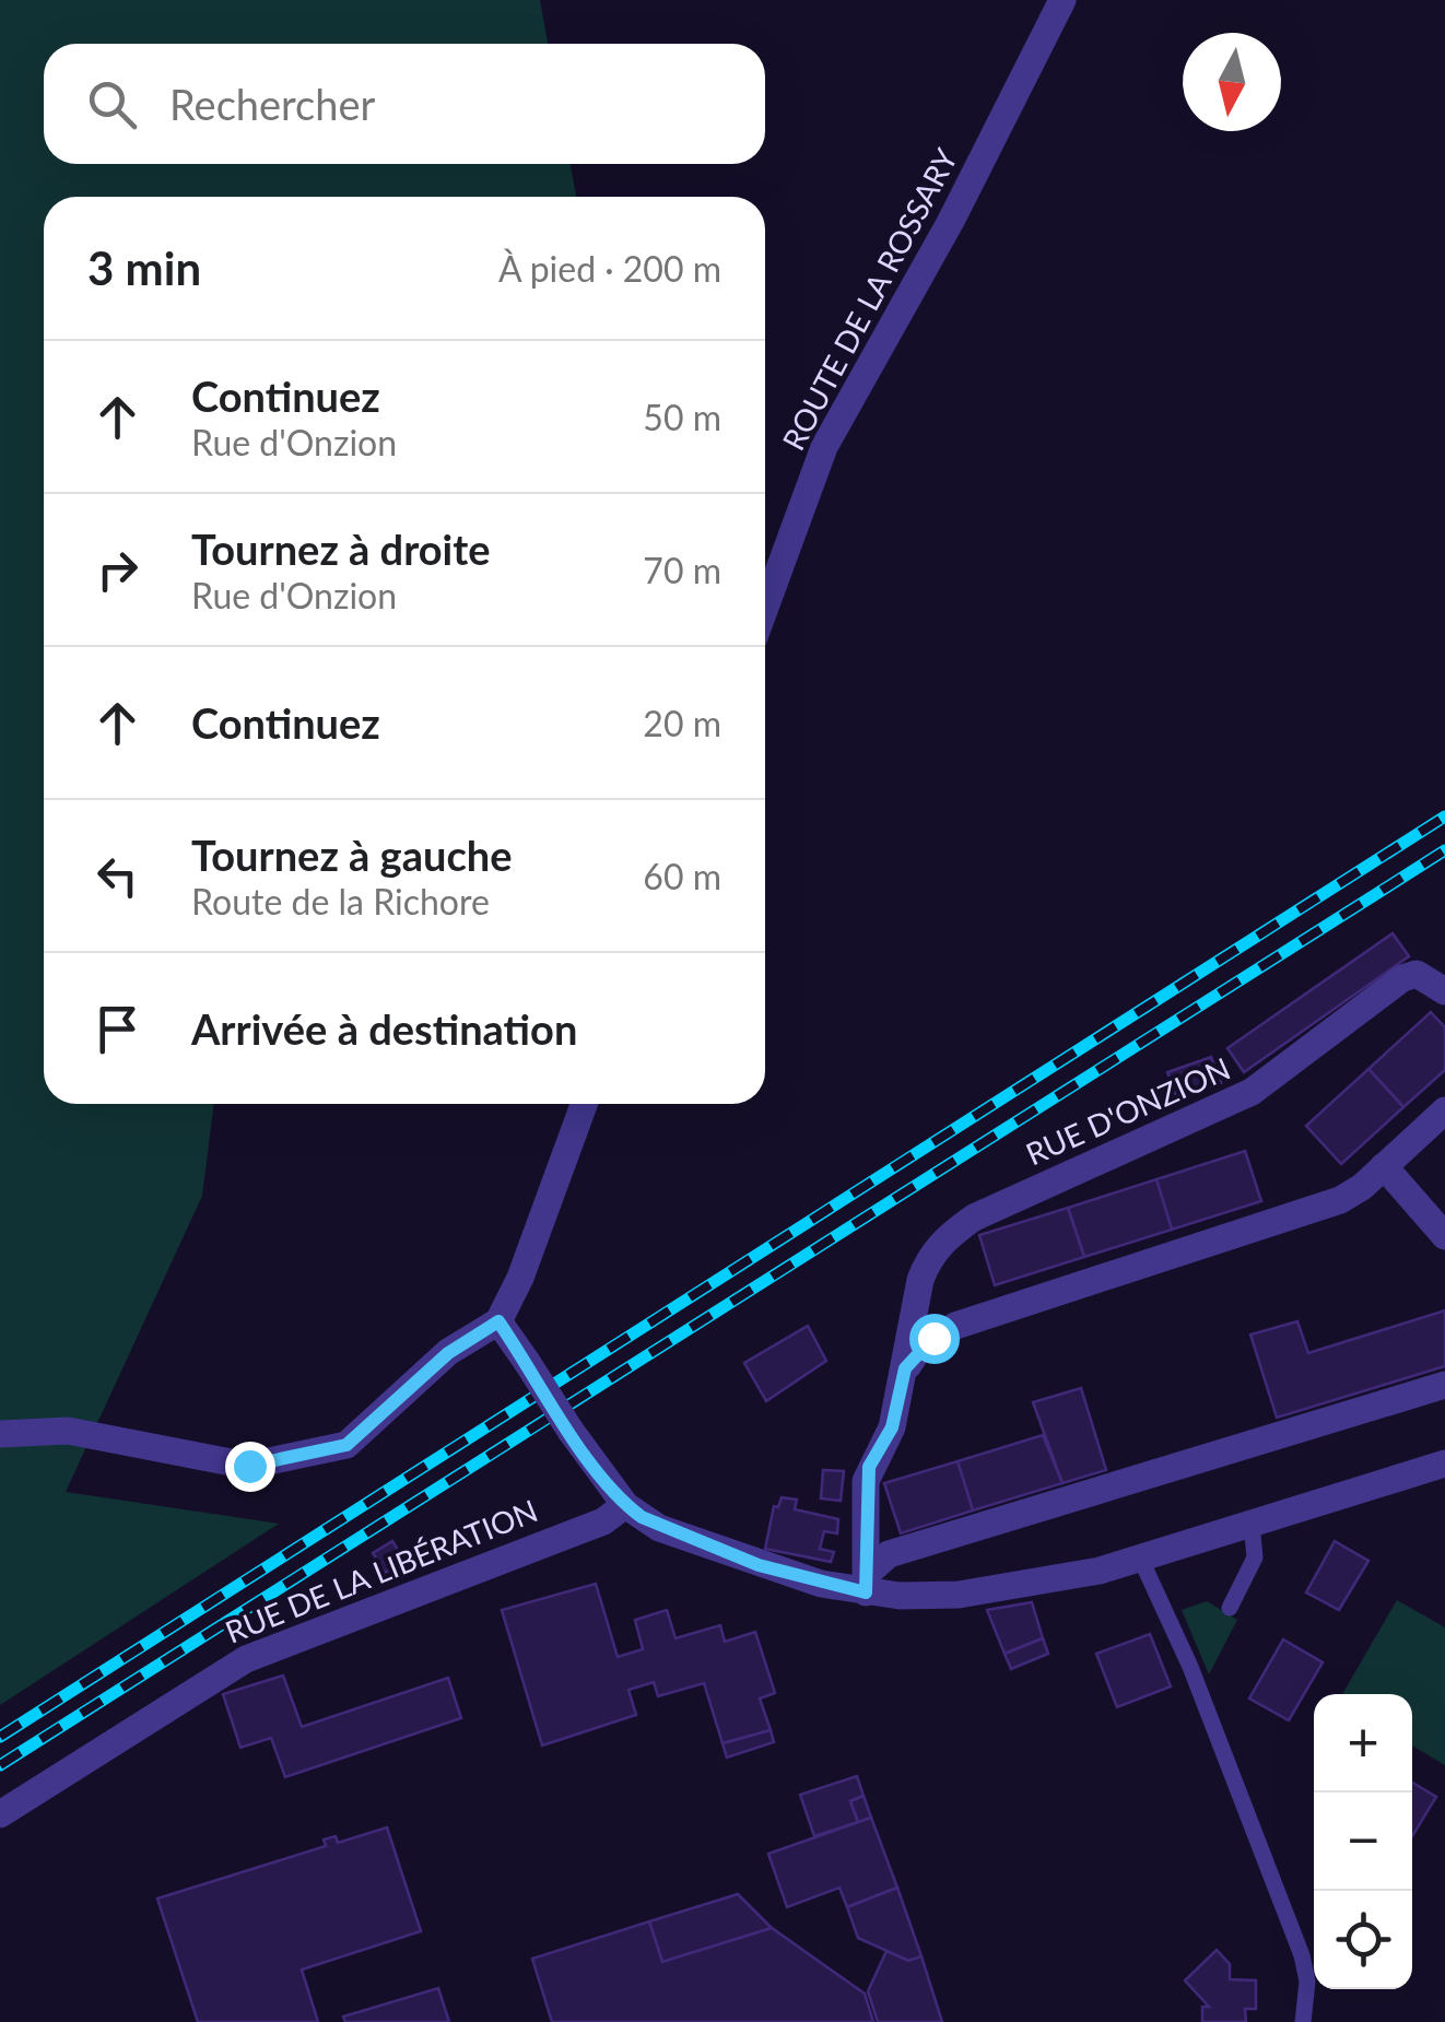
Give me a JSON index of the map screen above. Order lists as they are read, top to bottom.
{
  "streets": {
    "street": ["ROUTE DE LA ROSSARY", "RUE D'ONZION", "RUE DE LA LIBÉRATION"]
  },
  "north": "bottom",
  "page": {
    "search": "Rechercher",
    "heading": ["3 min", "À pied · 200 m"],
    "list": [
      ["Continuez", "Rue d'Onzion", "50 m"],
      ["Tournez à droite", "Rue d'Onzion", "70 m"],
      ["Continuez", "20 m"],
      ["Tournez à gauche", "Route de la Richore", "60 m"],
      "Arrivée à destination"
    ],
    "map_buttons": ["+", "−"]
  }
}
